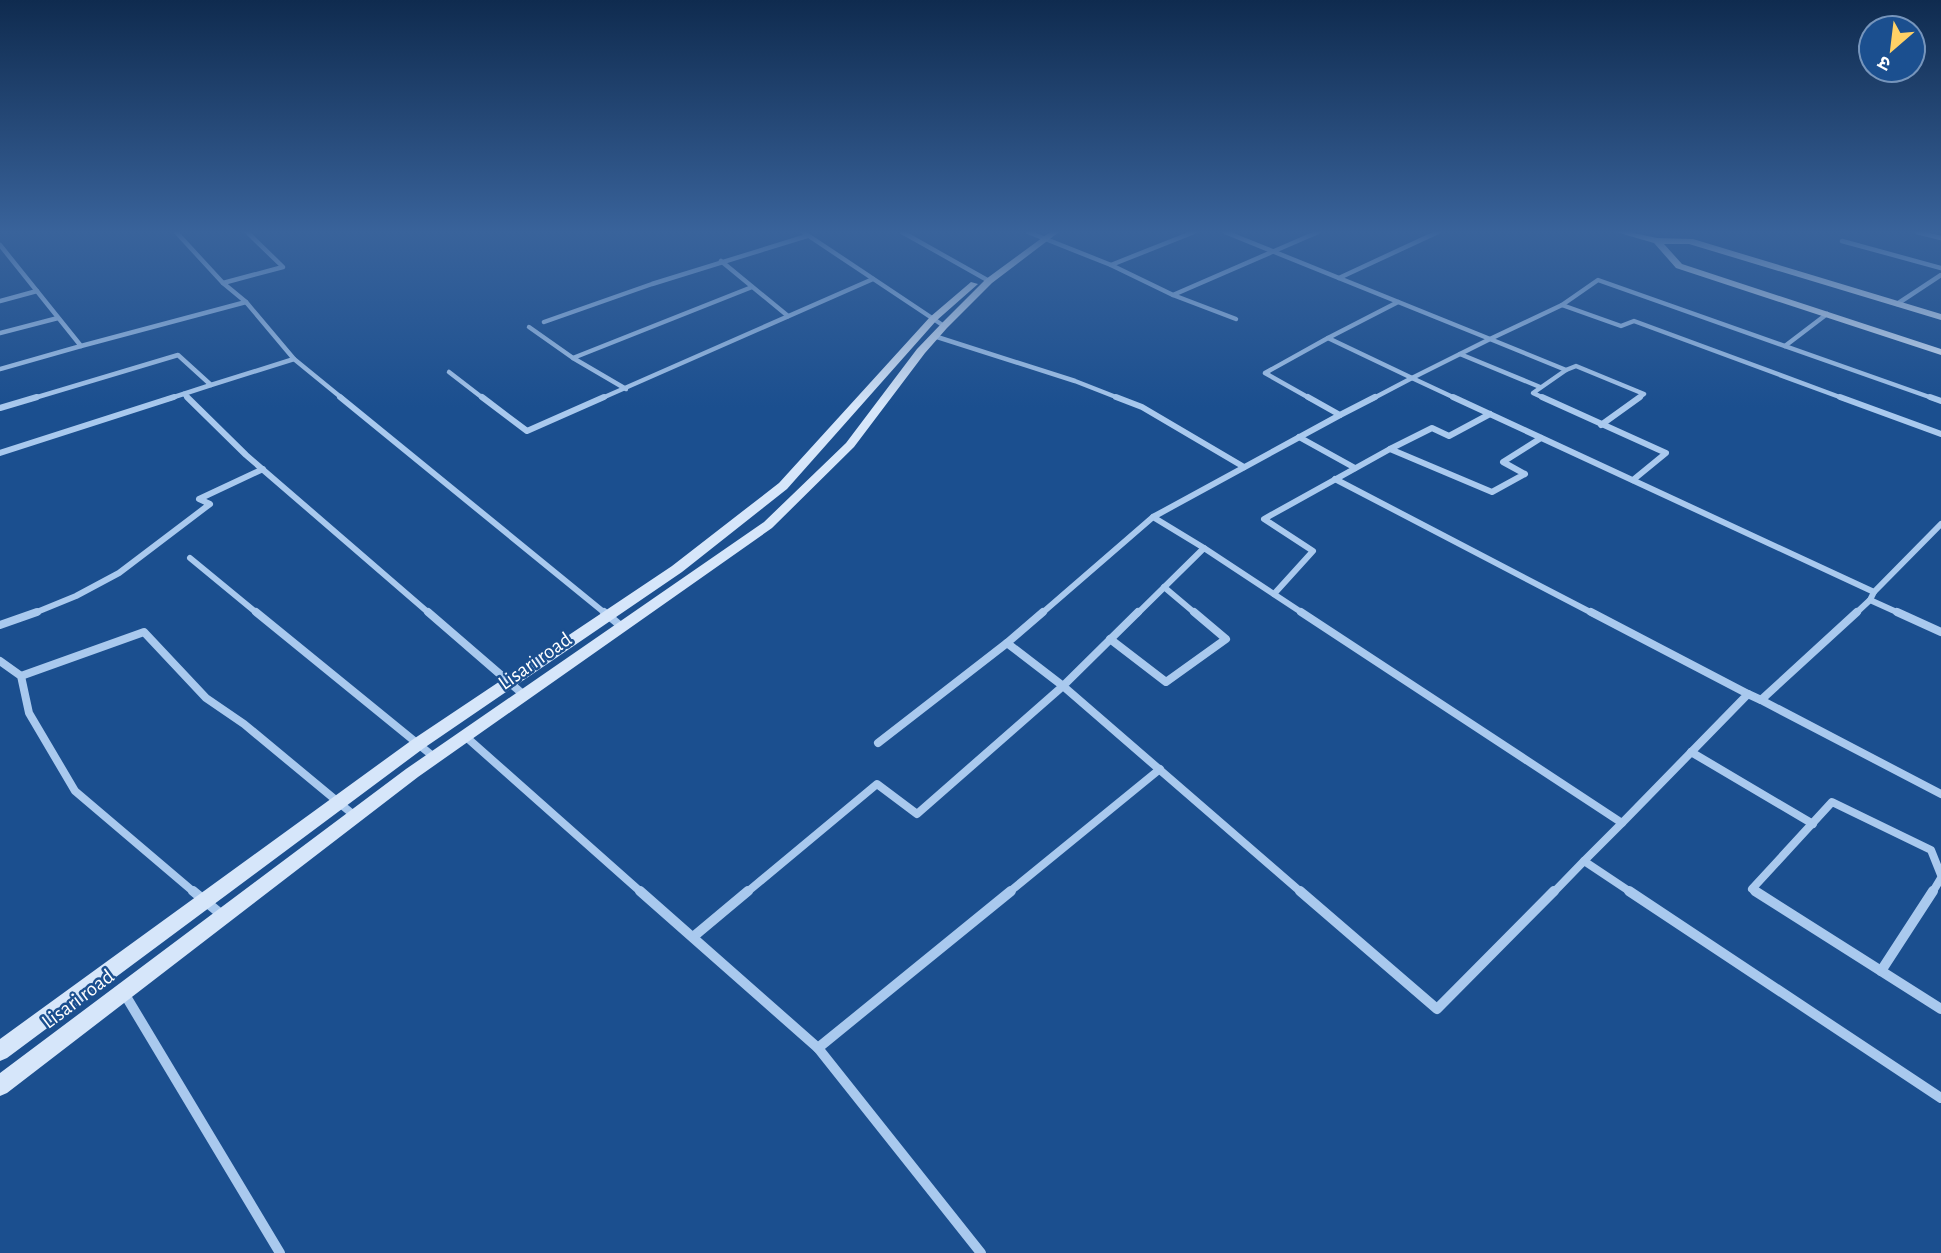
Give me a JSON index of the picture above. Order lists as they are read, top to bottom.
{
  "streets": {
    "street": ["Lisari road"]
  },
  "north": "bottom left"
}
